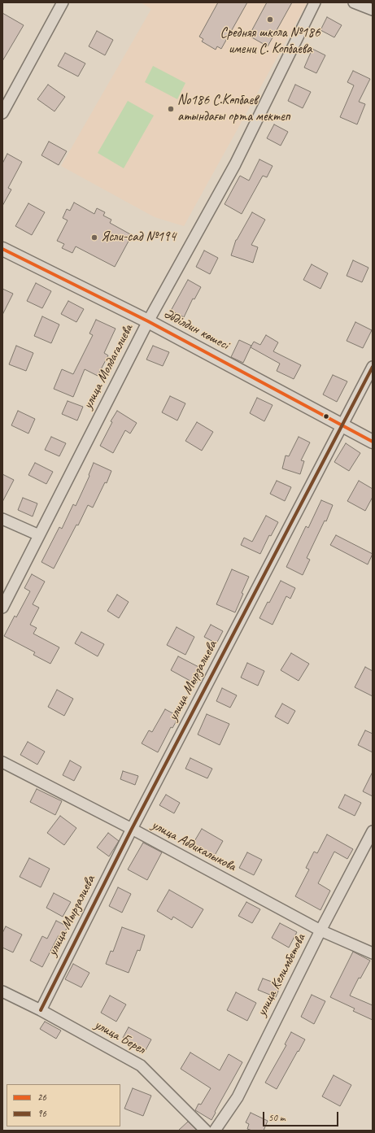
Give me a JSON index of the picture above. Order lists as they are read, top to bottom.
{
  "streets": {
    "main road": ["Әбділдин көшесі"],
    "street": [
      "улица Молдагалиева",
      "улица Мырзалиева",
      "улица Абдикалыкова",
      "улица Келимбетова",
      "улица Берел"
    ]
  },
  "crossings": [
    ["Әбділдин көшесі", "улица Молдагалиева"],
    ["Әбділдин көшесі", "улица Мырзалиева"],
    ["улица Мырзалиева", "улица Абдикалыкова"],
    ["улица Мырзалиева", "улица Берел"],
    ["улица Абдикалыкова", "улица Келимбетова"]
  ],
  "places": ["Средняя школа №186 имени С. Копбаева", "No186 С.Көпбаев атындағы орта мектеп", "Ясли-сад №194"],
  "lines": ["transit line 26", "transit line 96"],
  "legend": ["26", "96"],
  "scale_bar": "50 m"
}
